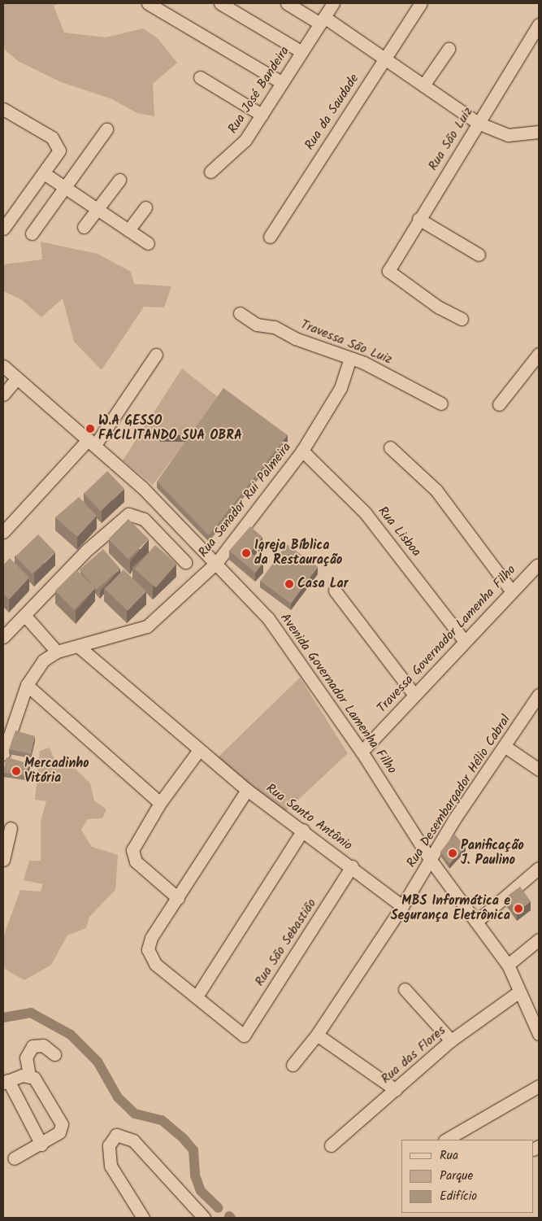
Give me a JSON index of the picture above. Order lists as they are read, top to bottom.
{
  "streets": {
    "street": [
      "Rua José Bandeira",
      "Rua da Saudade",
      "Rua São Luiz",
      "Travessa São Luiz",
      "Rua Senador Rui Palmeira",
      "Rua Lisboa",
      "Travessa Governador Lamenha Filho",
      "Avenida Governador Lamenha Filho",
      "Rua Desembargador Hélio Cabral",
      "Rua Santo Antônio",
      "Rua São Sebastião",
      "Rua das Flores"
    ]
  },
  "crossings": [
    ["Travessa São Luiz", "Rua Senador Rui Palmeira"],
    ["Rua Senador Rui Palmeira", "Rua Lisboa"],
    ["Rua Senador Rui Palmeira", "Avenida Governador Lamenha Filho"],
    ["Rua Senador Rui Palmeira", "Rua Santo Antônio"],
    ["Rua Lisboa", "Travessa Governador Lamenha Filho"],
    ["Travessa Governador Lamenha Filho", "Avenida Governador Lamenha Filho"],
    ["Avenida Governador Lamenha Filho", "Rua Desembargador Hélio Cabral"],
    ["Avenida Governador Lamenha Filho", "Rua das Flores"],
    ["Rua Desembargador Hélio Cabral", "Rua Santo Antônio"],
    ["Rua Santo Antônio", "Rua São Sebastião"]
  ],
  "places": [
    "W.A GESSO FACILITANDO SUA OBRA",
    "Igreja Bíblica da Restauração",
    "Casa Lar",
    "Mercadinho Vitória",
    "Panificação J. Paulino",
    "MBS Informática e Segurança Eletrônica"
  ],
  "legend": ["Rua", "Parque", "Edifício"]
}
